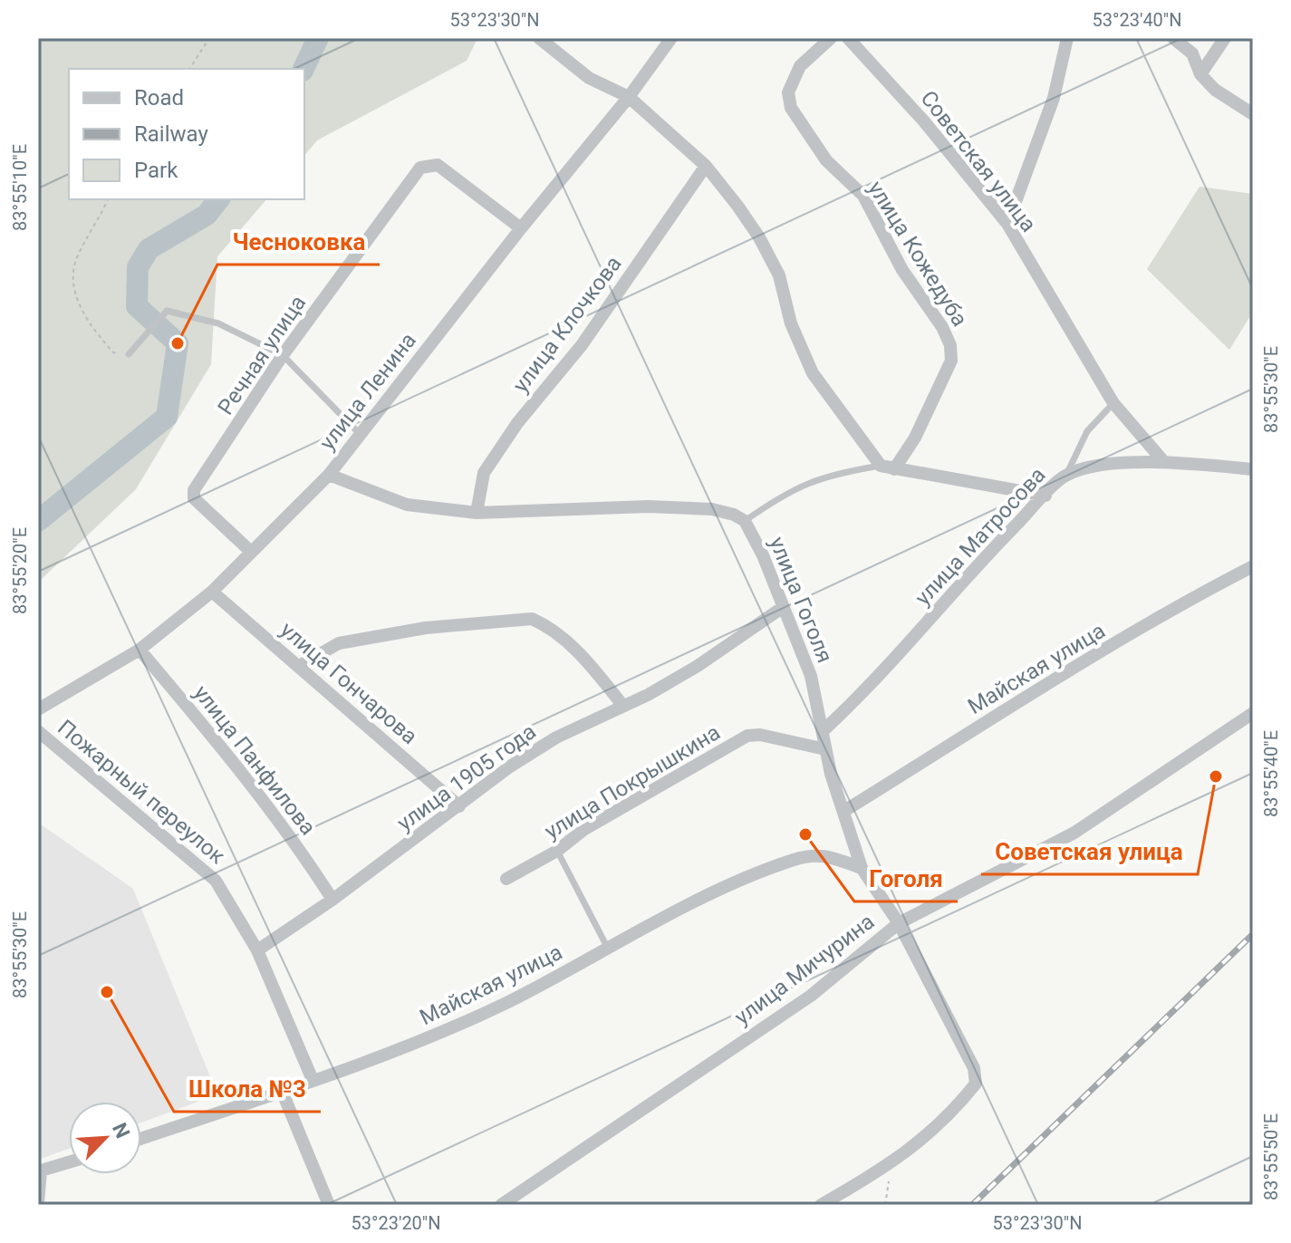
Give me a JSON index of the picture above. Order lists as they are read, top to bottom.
{
  "streets": {
    "street": [
      "Советская улица",
      "улица Кожедуба",
      "улица Клочкова",
      "Речная улица",
      "улица Ленина",
      "улица Матросова",
      "улица Гоголя",
      "Майская улица",
      "улица Гончарова",
      "улица Панфилова",
      "улица 1905 года",
      "улица Покрышкина",
      "Пожарный переулок",
      "улица Мичурина"
    ]
  },
  "crossings": [
    ["Советская улица", "улица Матросова"],
    ["улица Клочкова", "улица Гоголя"],
    ["Речная улица", "улица Ленина"],
    ["улица Ленина", "улица Гоголя"],
    ["улица Ленина", "улица Гончарова"],
    ["улица Ленина", "улица Панфилова"],
    ["улица Матросова", "улица Гоголя"],
    ["улица Гоголя", "Майская улица"],
    ["улица Гоголя", "улица 1905 года"],
    ["улица Гоголя", "улица Покрышкина"],
    ["улица Гоголя", "улица Мичурина"],
    ["Майская улица", "Пожарный переулок"],
    ["улица Гончарова", "улица 1905 года"],
    ["улица Панфилова", "улица 1905 года"],
    ["улица 1905 года", "Пожарный переулок"]
  ],
  "places": [
    "Чесноковка",
    "Советская улица",
    "Гоголя",
    "Школа №3"
  ],
  "legend": ["Road", "Railway", "Park"],
  "north": "top right",
  "coordinates": [
    "53°23'30\"N",
    "53°23'40\"N",
    "83°55'10\"E",
    "83°55'30\"E",
    "83°55'20\"E",
    "83°55'40\"E",
    "83°55'50\"E",
    "53°23'20\"N"
  ]
}
